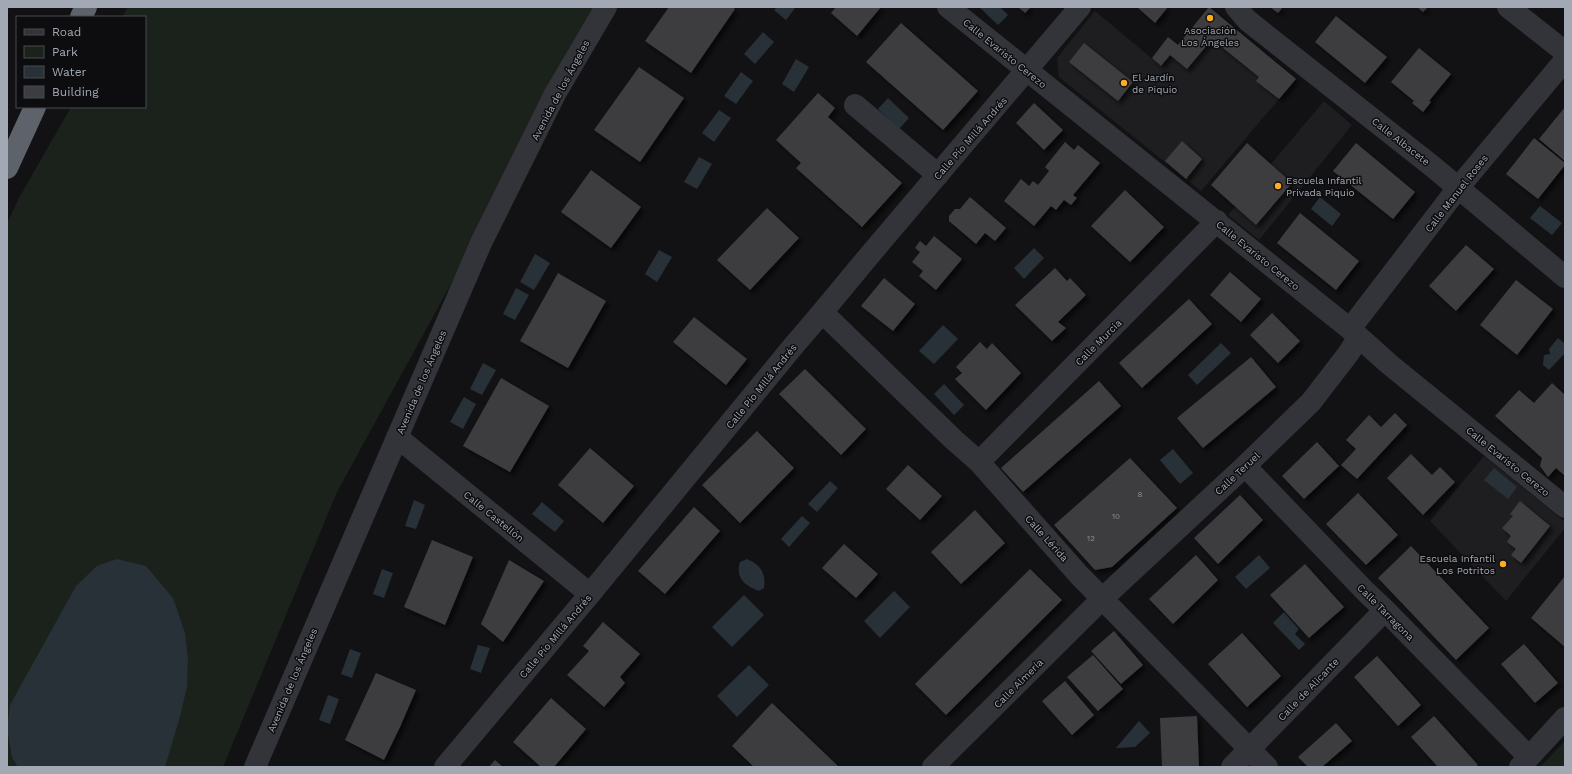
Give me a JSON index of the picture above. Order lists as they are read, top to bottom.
{
  "streets": {
    "street": [
      "Calle Evaristo Cerezo",
      "Avenida de los Ángeles",
      "Calle Pío Millá Andrés",
      "Calle Albacete",
      "Calle Manuel Roses",
      "Calle Murcia",
      "Calle Teruel",
      "Calle Castellón",
      "Calle Lérida",
      "Calle Tarragona",
      "Calle Almería",
      "Calle de Alicante"
    ]
  },
  "crossings": [
    ["Calle Evaristo Cerezo", "Calle Pío Millá Andrés"],
    ["Calle Evaristo Cerezo", "Calle Manuel Roses"],
    ["Calle Evaristo Cerezo", "Calle Murcia"],
    ["Calle Evaristo Cerezo", "Calle Teruel"],
    ["Avenida de los Ángeles", "Calle Castellón"],
    ["Calle Pío Millá Andrés", "Calle Castellón"],
    ["Calle Pío Millá Andrés", "Calle Lérida"],
    ["Calle Albacete", "Calle Manuel Roses"],
    ["Calle Manuel Roses", "Calle Teruel"],
    ["Calle Murcia", "Calle Lérida"],
    ["Calle Teruel", "Calle Lérida"],
    ["Calle Teruel", "Calle Tarragona"],
    ["Calle Teruel", "Calle Almería"],
    ["Calle Lérida", "Calle Almería"],
    ["Calle Lérida", "Calle de Alicante"],
    ["Calle Tarragona", "Calle de Alicante"]
  ],
  "places": [
    "Asociación Los Ángeles",
    "El Jardín de Piquio",
    "Escuela Infantil Privada Piquio",
    "Escuela Infantil Los Potritos"
  ],
  "house_numbers": ["8", "10", "12"],
  "legend": [
    "Road",
    "Park",
    "Water",
    "Building"
  ]
}
